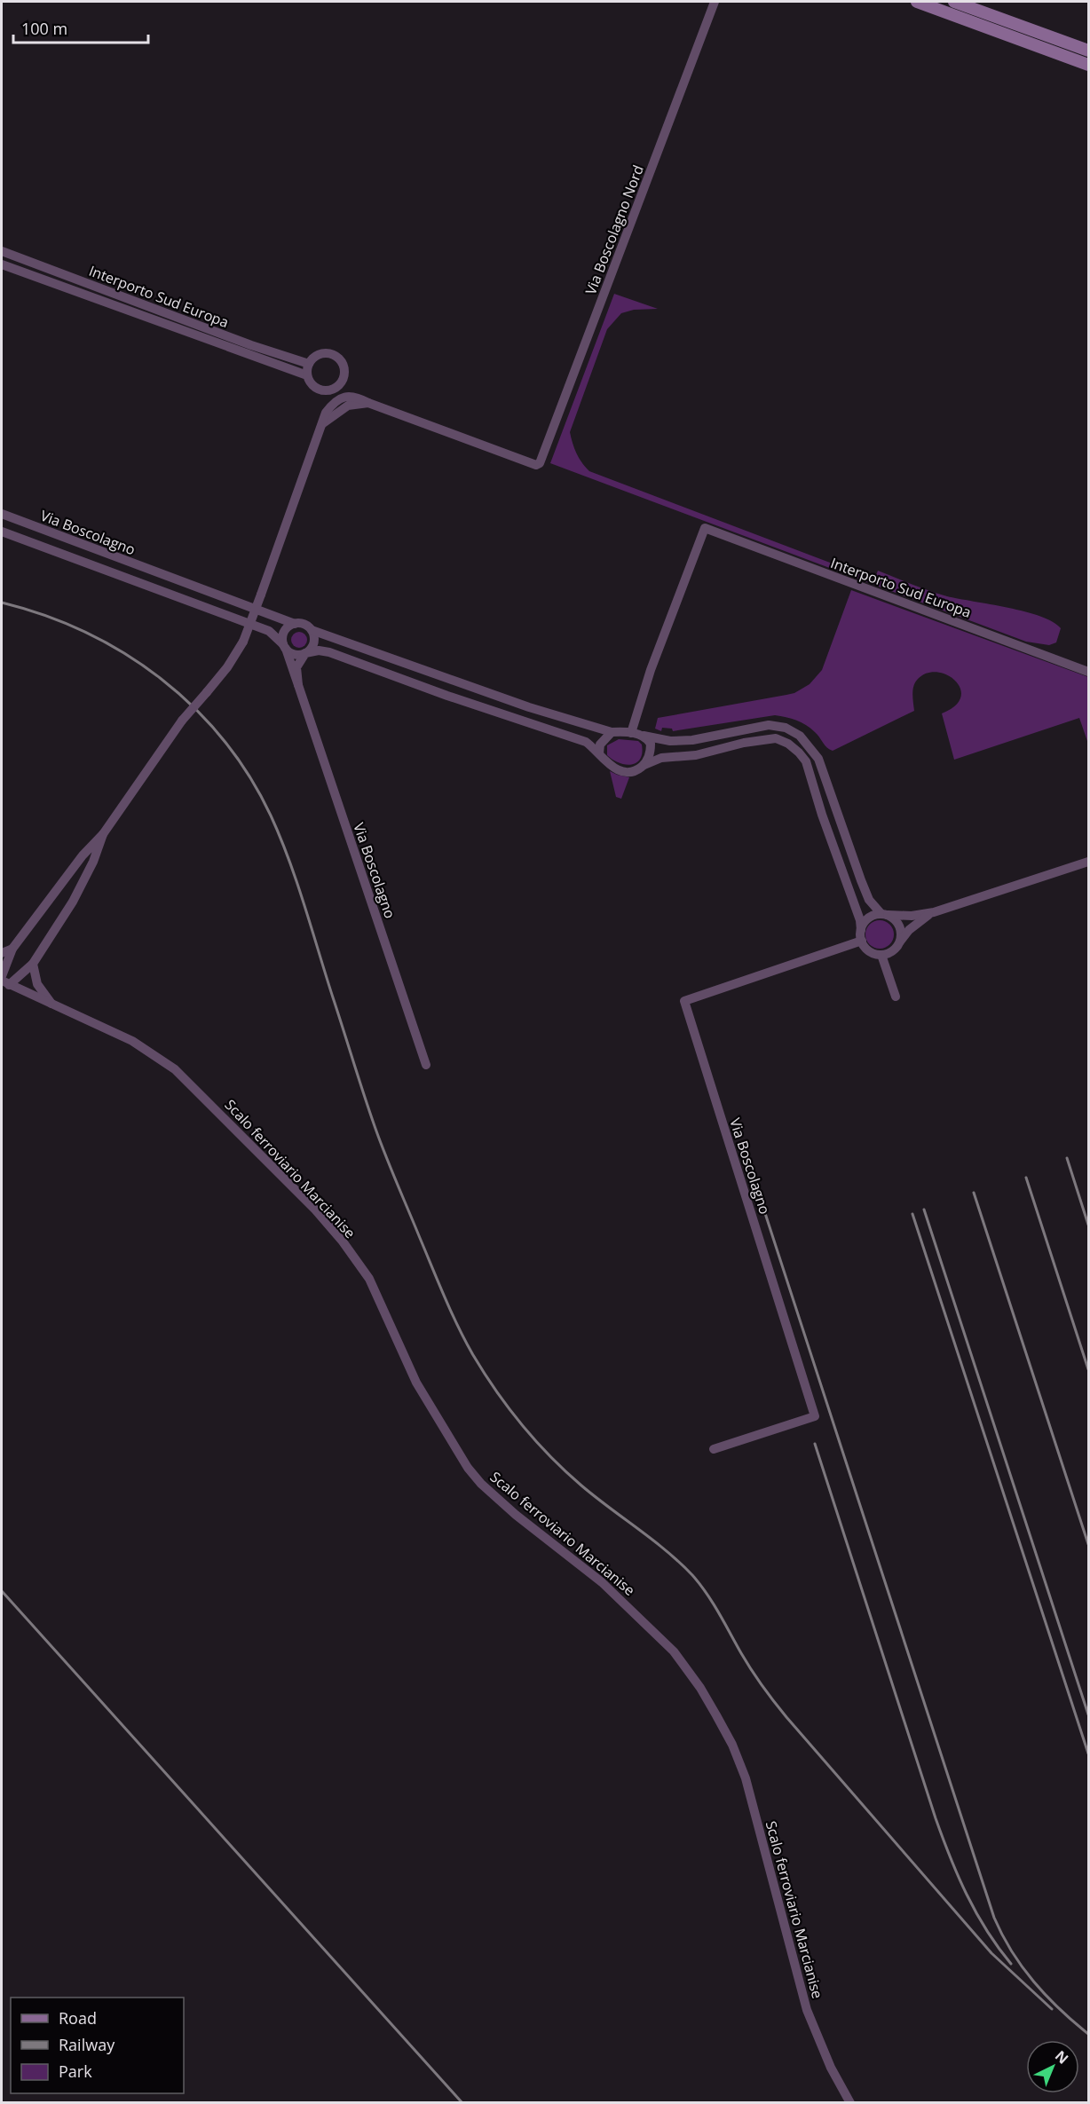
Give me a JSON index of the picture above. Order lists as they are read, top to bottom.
{
  "streets": {
    "street": [
      "Via Boscolagno Nord",
      "Interporto Sud Europa",
      "Via Boscolagno",
      "Scalo ferroviario Marcianise"
    ]
  },
  "crossings": [
    ["Interporto Sud Europa", "Via Boscolagno"]
  ],
  "legend": ["Road", "Railway", "Park"],
  "scale_bar": "100 m",
  "north": "top right"
}
